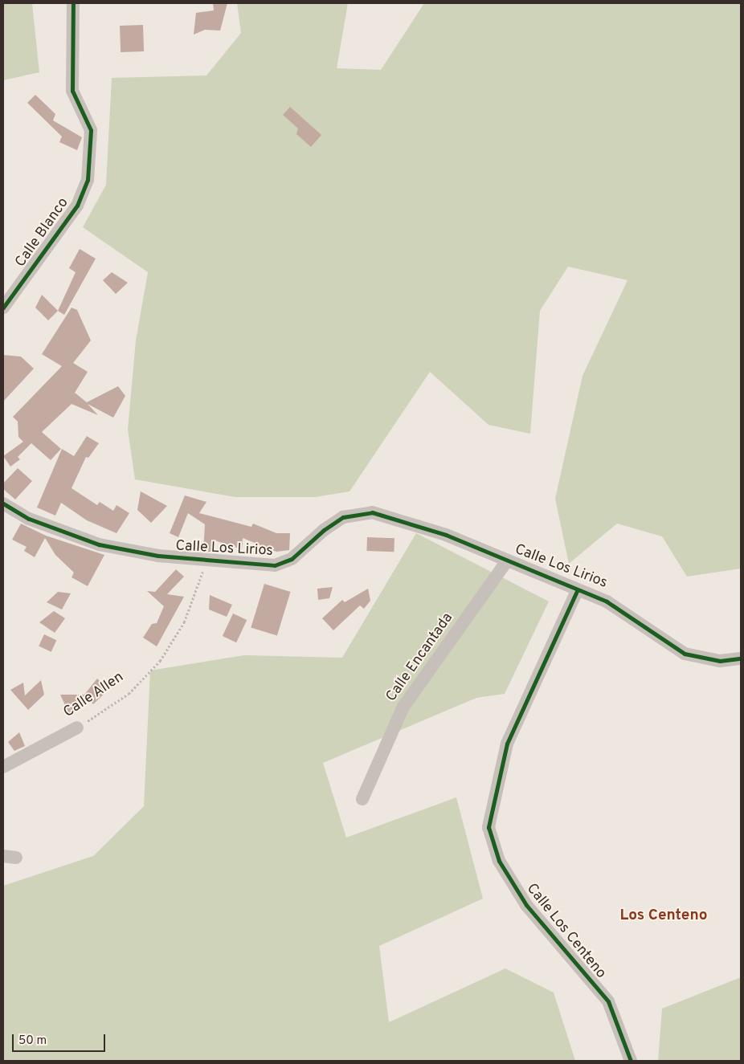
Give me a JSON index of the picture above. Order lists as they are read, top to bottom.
{
  "streets": {
    "street": [
      "Calle Blanco",
      "Calle Los Lirios",
      "Calle Encantada",
      "Calle Allen",
      "Calle Los Centeno"
    ]
  },
  "crossings": [
    ["Calle Los Lirios", "Calle Encantada"],
    ["Calle Los Lirios", "Calle Allen"],
    ["Calle Los Lirios", "Calle Los Centeno"]
  ],
  "districts": ["Los Centeno"],
  "scale_bar": "50 m"
}
